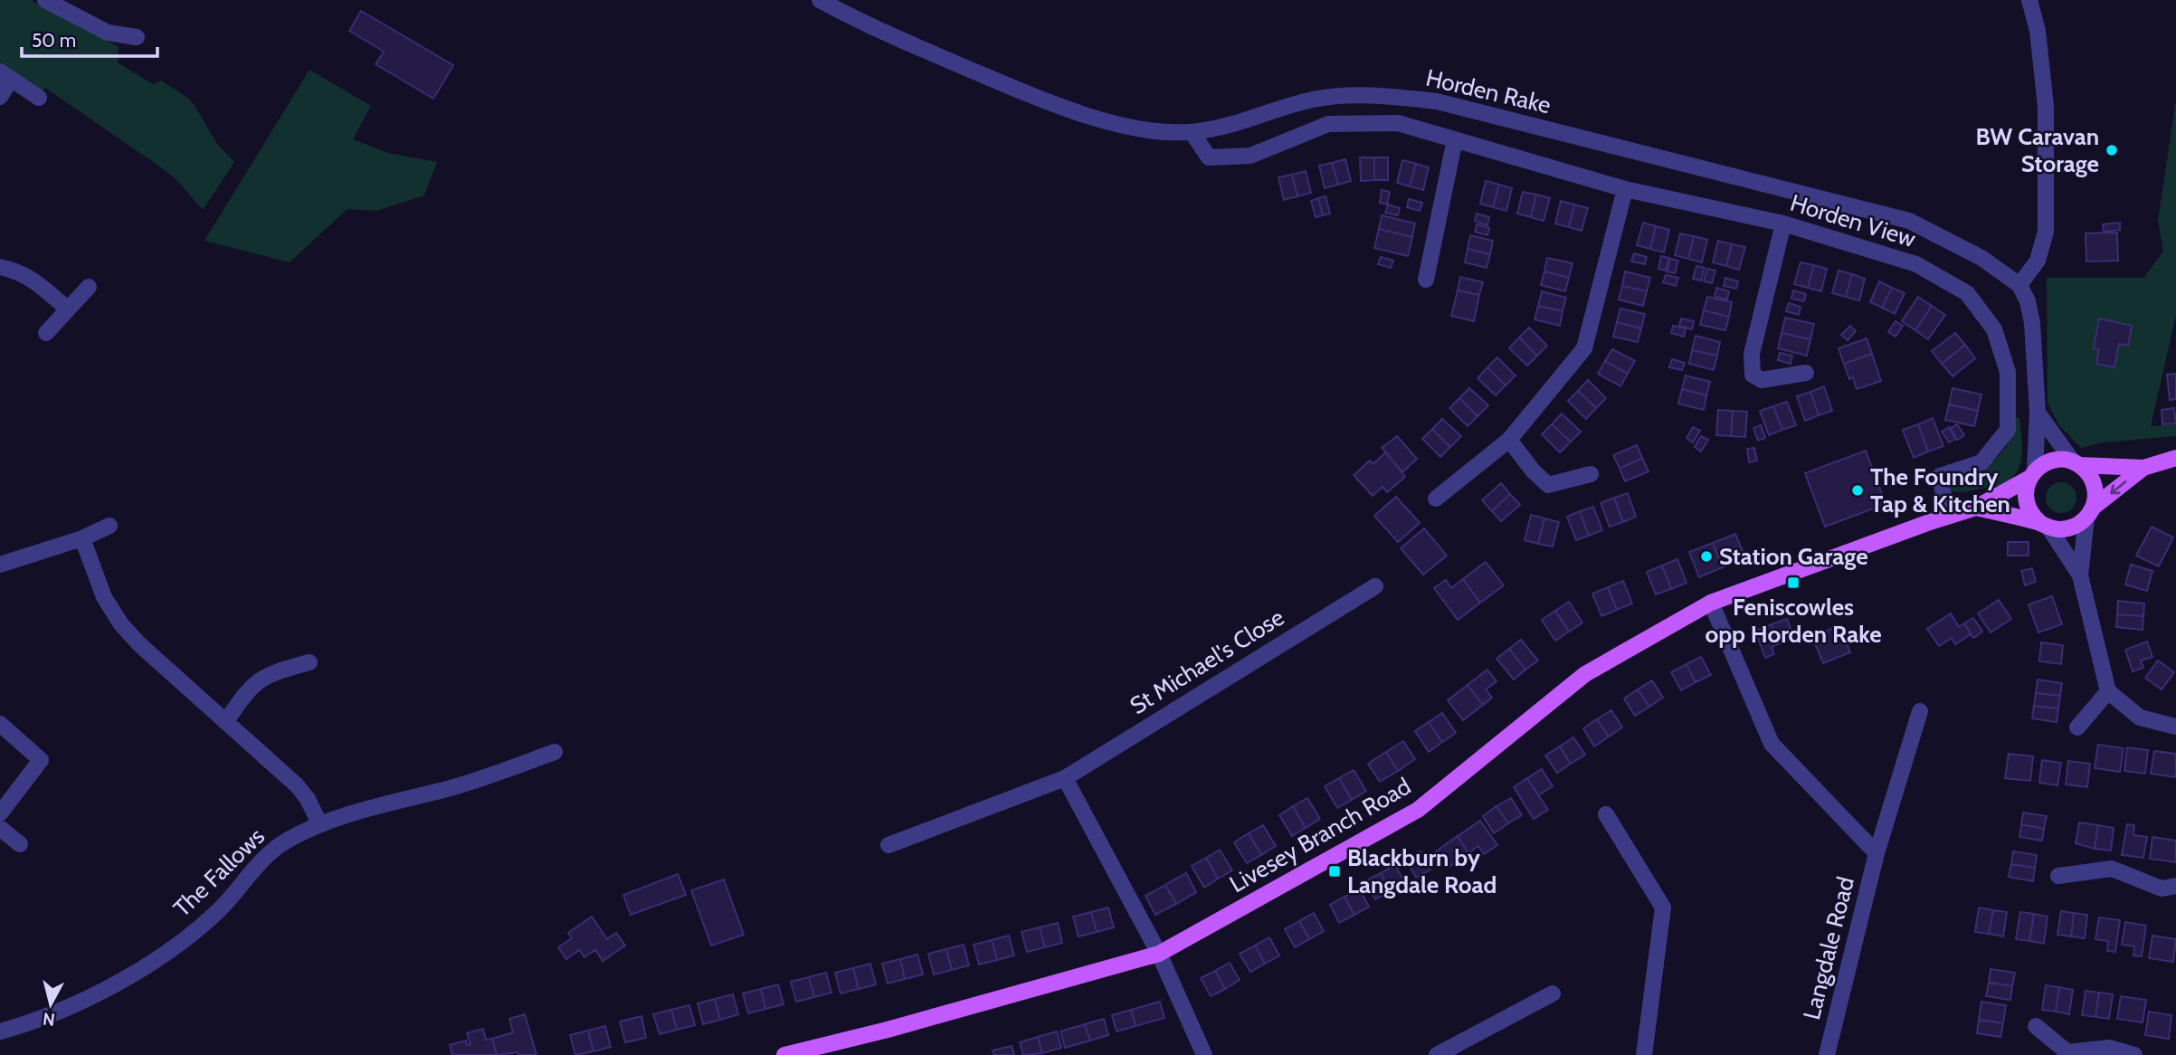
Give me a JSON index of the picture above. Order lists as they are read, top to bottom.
{
  "streets": {
    "main road": ["Livesey Branch Road"],
    "street": [
      "Horden Rake",
      "Horden View",
      "St Michael's Close",
      "The Fallows",
      "Langdale Road"
    ]
  },
  "crossings": [
    ["Horden Rake", "Horden View"],
    ["Horden View", "Livesey Branch Road"],
    ["Livesey Branch Road", "Langdale Road"]
  ],
  "places": {
    "other": ["BW Caravan Storage", "The Foundry Tap & Kitchen", "Station Garage"],
    "transit": ["Feniscowles opp Horden Rake", "Blackburn by Langdale Road"]
  },
  "scale_bar": "50 m",
  "north": "bottom"
}
